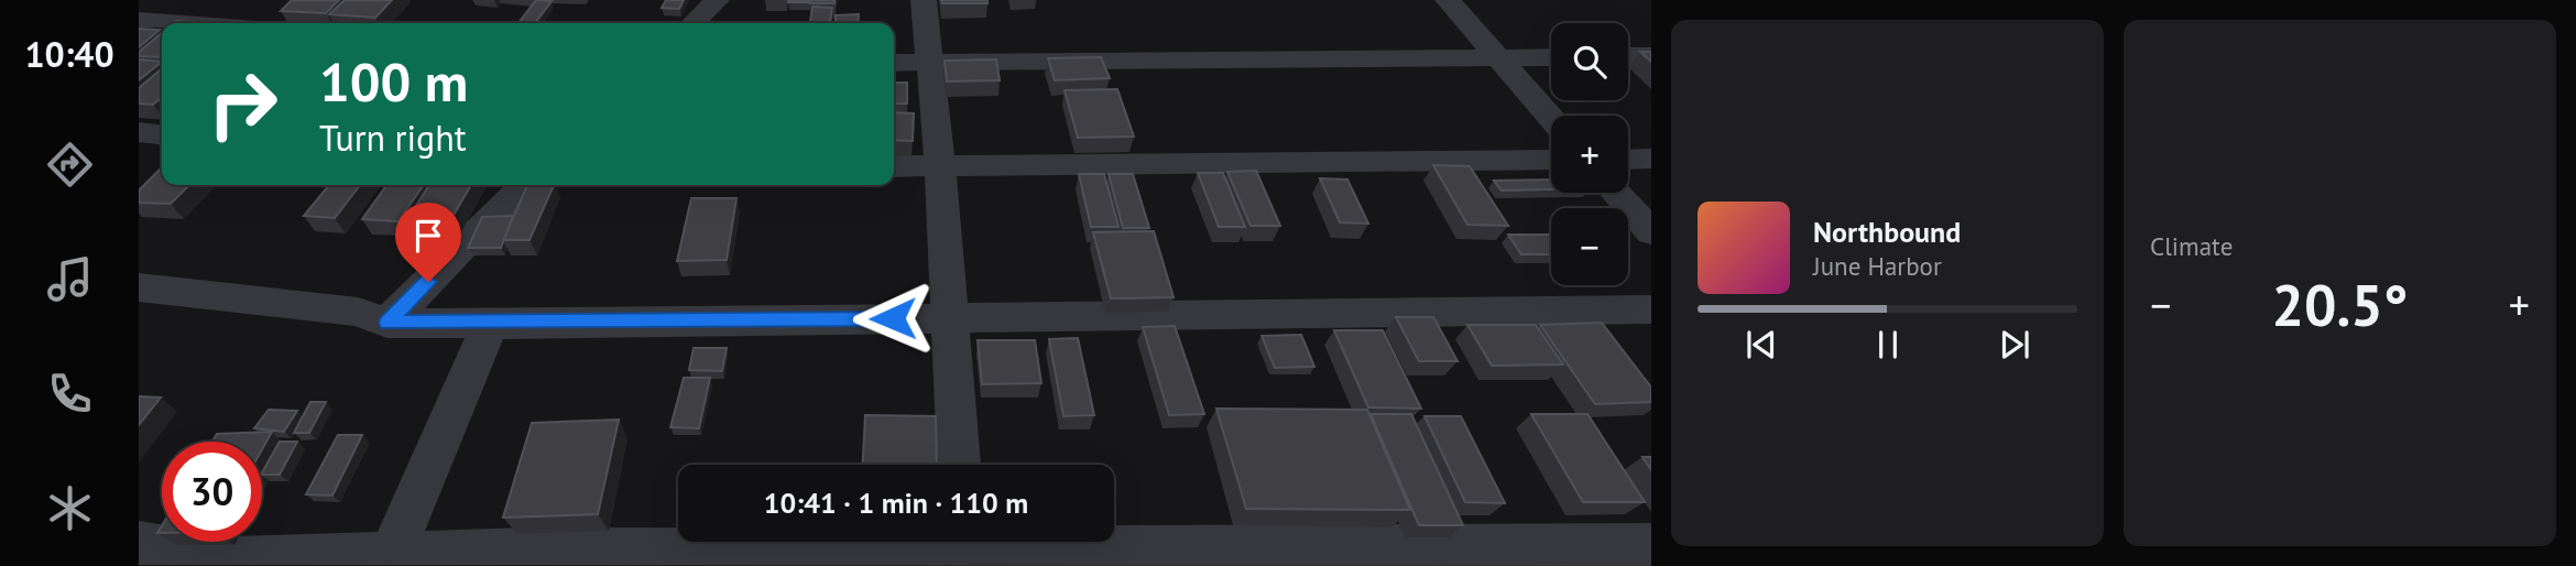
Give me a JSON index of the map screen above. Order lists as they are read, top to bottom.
{
  "page": {
    "tabs": "10:40",
    "tile": "Climate",
    "map_buttons": ["+", "−"],
    "turn": ["100 m", "Turn right"],
    "song": ["Northbound", "June Harbor"],
    "heat": ["−", "20.5°", "+"],
    "limit": "30",
    "trip": "10:41 · 1 min · 110 m"
  }
}
